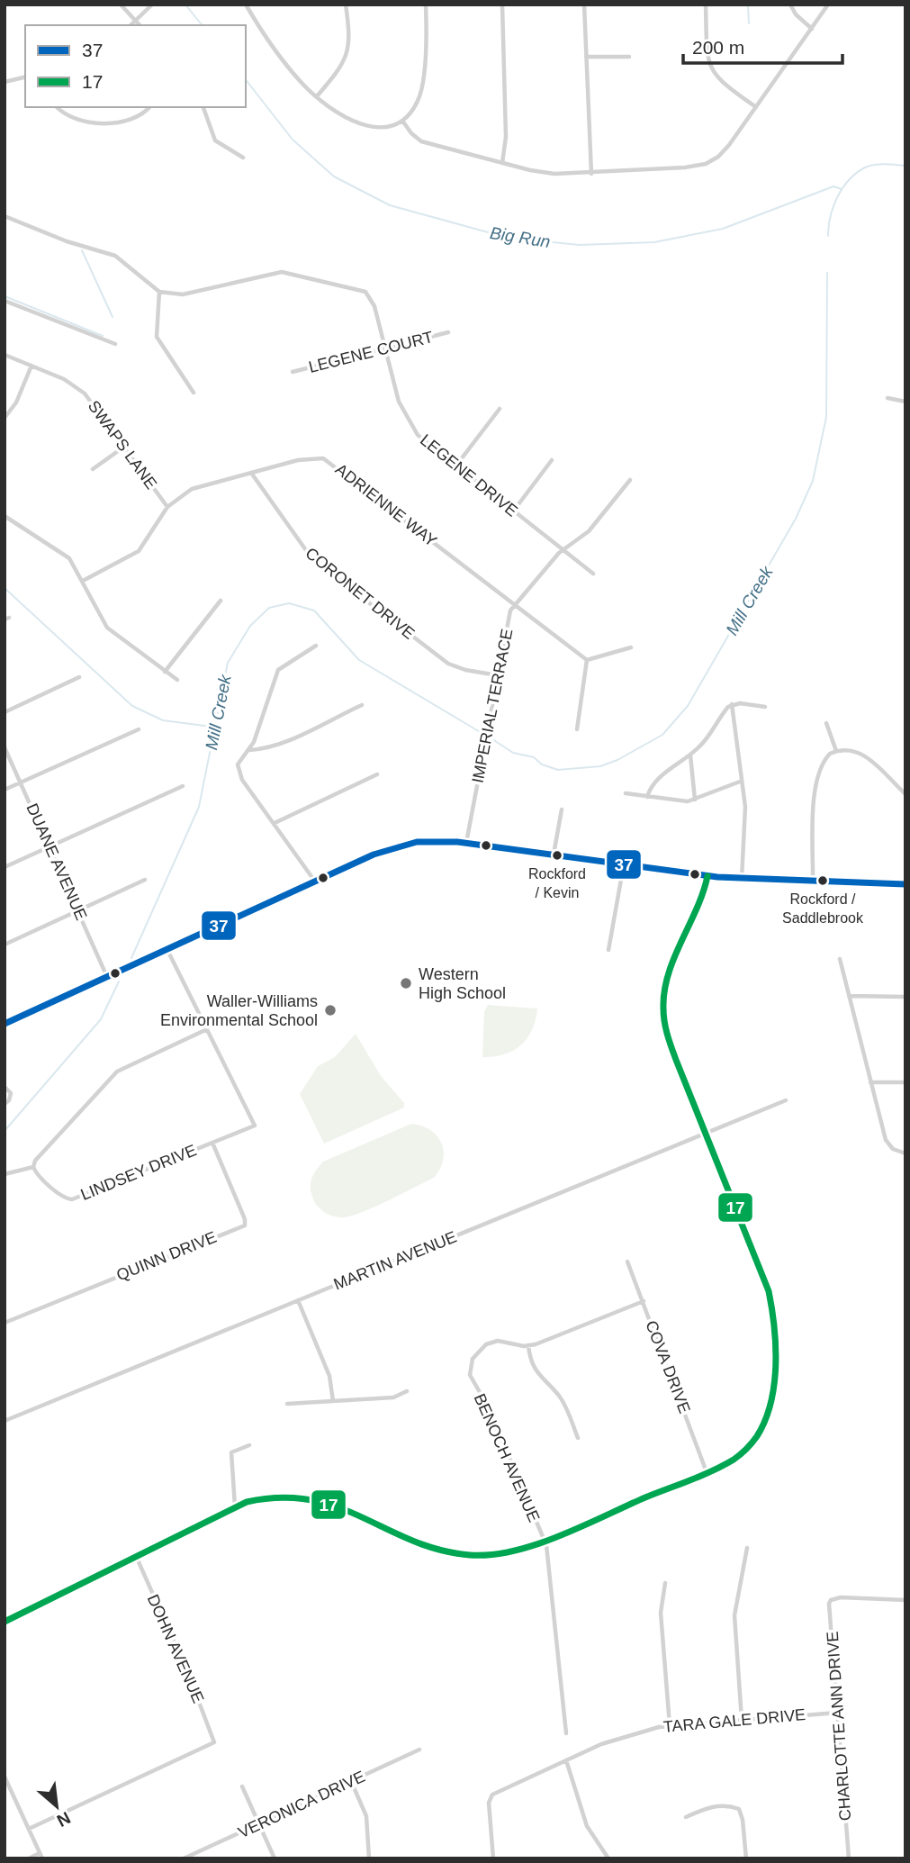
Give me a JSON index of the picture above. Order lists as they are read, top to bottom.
{
  "streets": {
    "street": [
      "LEGENE COURT",
      "SWAPS LANE",
      "LEGENE DRIVE",
      "ADRIENNE WAY",
      "CORONET DRIVE",
      "IMPERIAL TERRACE",
      "DUANE AVENUE",
      "LINDSEY DRIVE",
      "QUINN DRIVE",
      "MARTIN AVENUE",
      "COVA DRIVE",
      "BENOCH AVENUE",
      "DOHN AVENUE",
      "TARA GALE DRIVE",
      "CHARLOTTE ANN DRIVE",
      "VERONICA DRIVE"
    ]
  },
  "crossings": [
    ["LEGENE COURT", "LEGENE DRIVE"],
    ["SWAPS LANE", "ADRIENNE WAY"],
    ["LEGENE DRIVE", "IMPERIAL TERRACE"],
    ["ADRIENNE WAY", "CORONET DRIVE"],
    ["ADRIENNE WAY", "IMPERIAL TERRACE"],
    ["CORONET DRIVE", "IMPERIAL TERRACE"],
    ["LINDSEY DRIVE", "QUINN DRIVE"],
    ["TARA GALE DRIVE", "CHARLOTTE ANN DRIVE"]
  ],
  "water": ["Big Run", "Mill Creek"],
  "places": [
    "Rockford / Kevin",
    "Rockford / Saddlebrook",
    "Western High School",
    "Waller-Williams Environmental School"
  ],
  "lines": ["transit line 37", "transit line 17"],
  "legend": ["37", "17"],
  "scale_bar": "200 m",
  "north": "bottom right"
}
